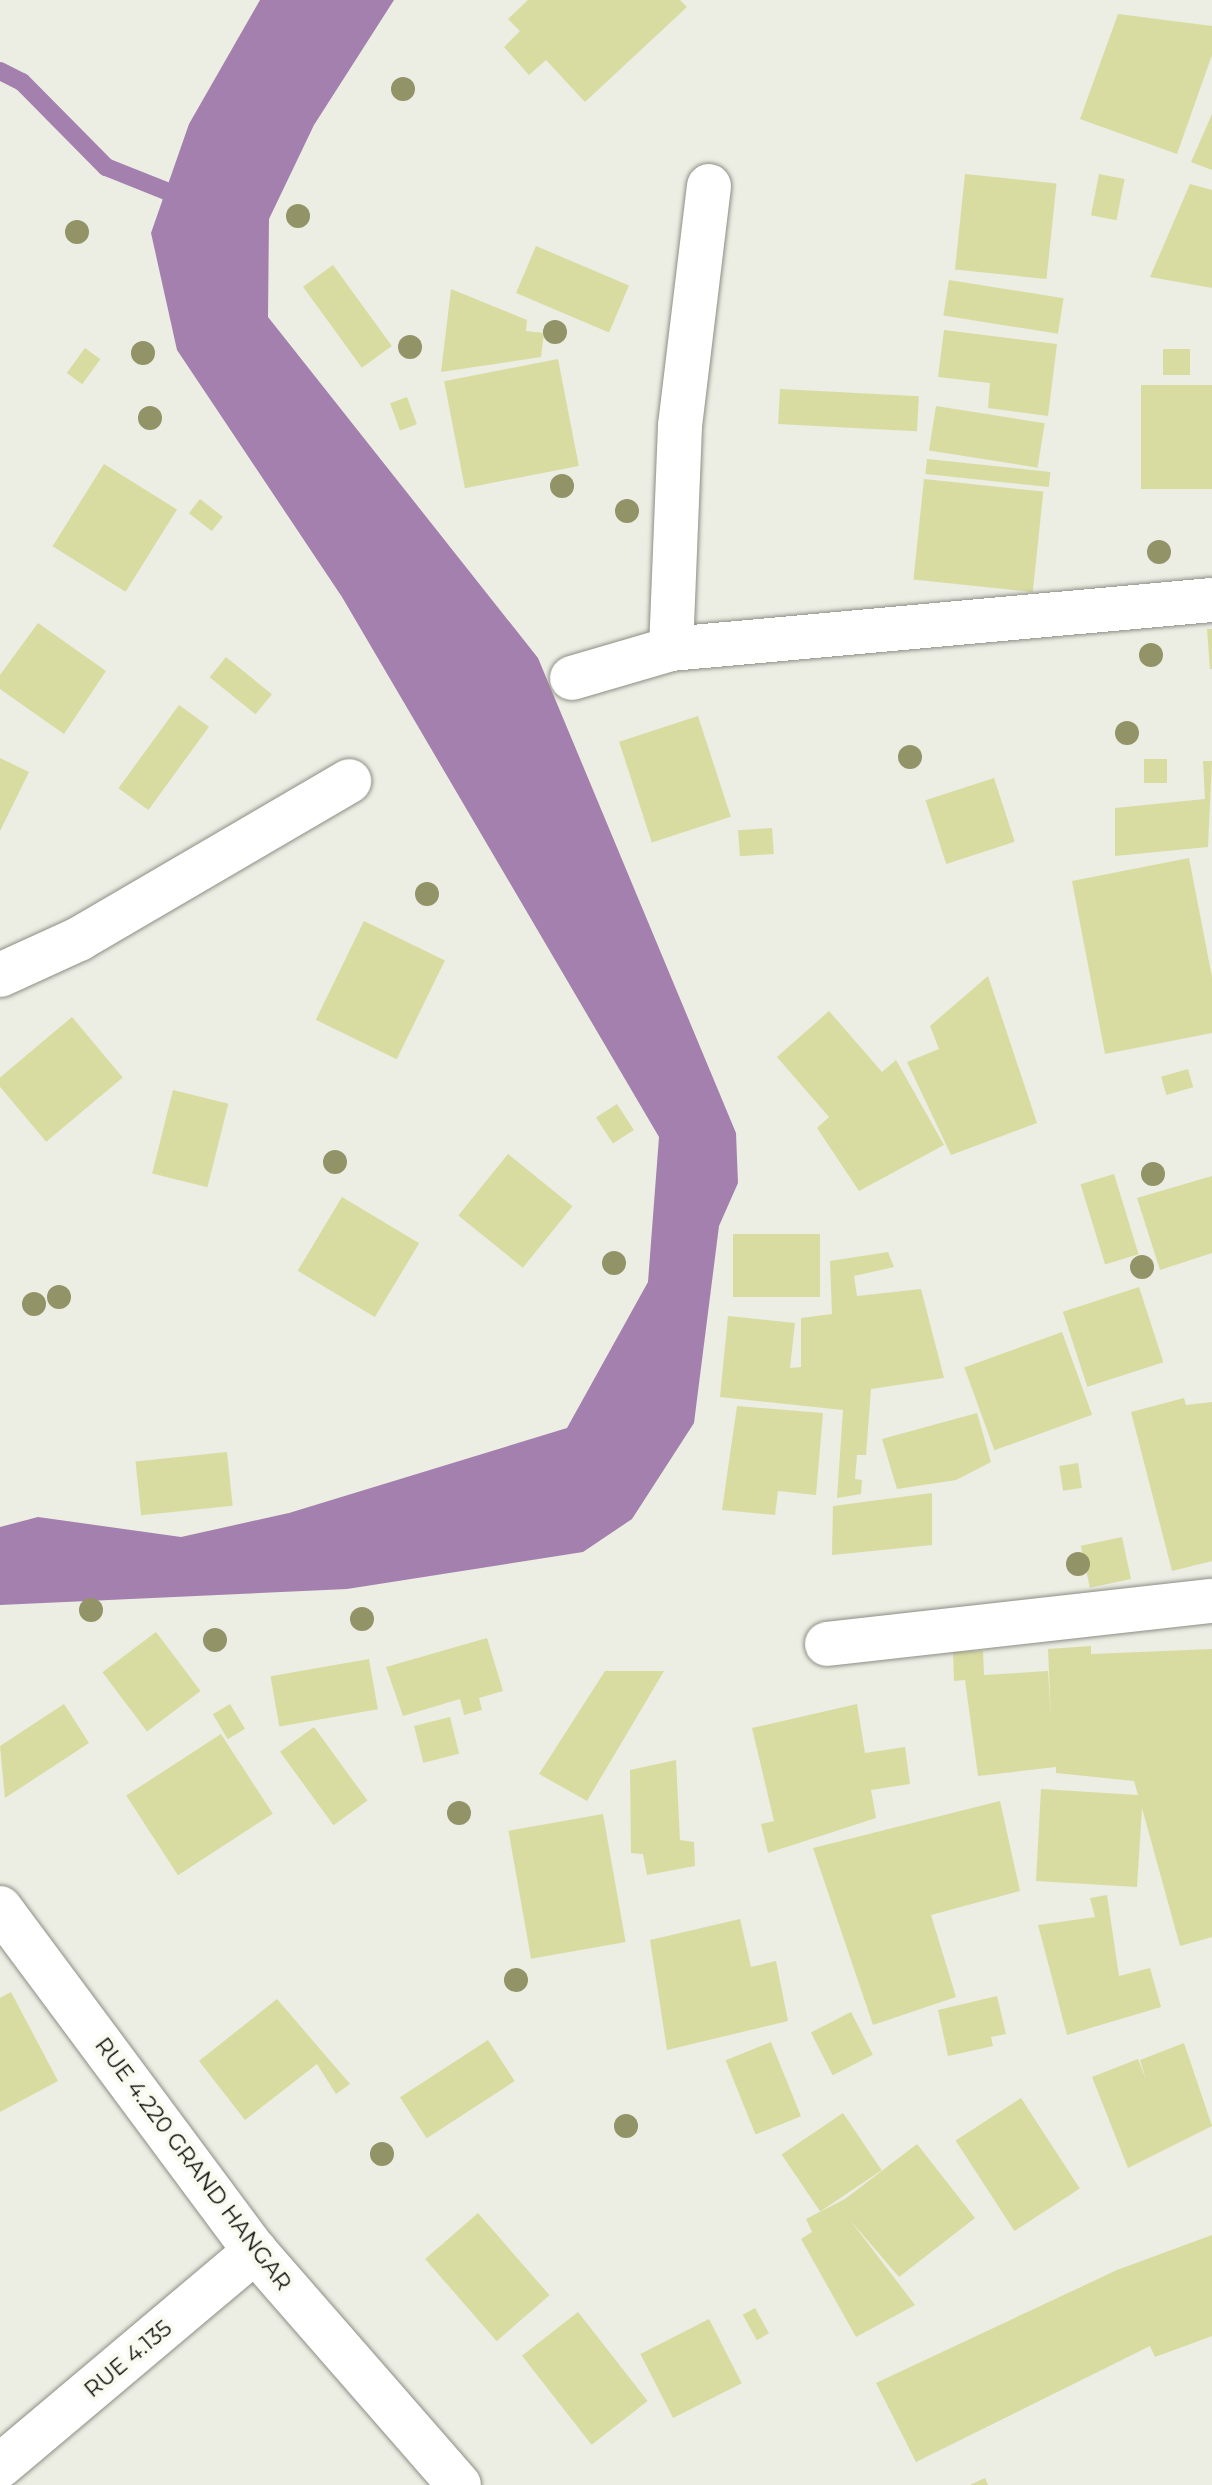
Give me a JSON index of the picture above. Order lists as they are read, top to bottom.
{
  "streets": {
    "street": ["RUE 4.220 GRAND HANGAR", "RUE 4.135"]
  },
  "crossings": [
    ["RUE 4.220 GRAND HANGAR", "RUE 4.135"]
  ]
}
